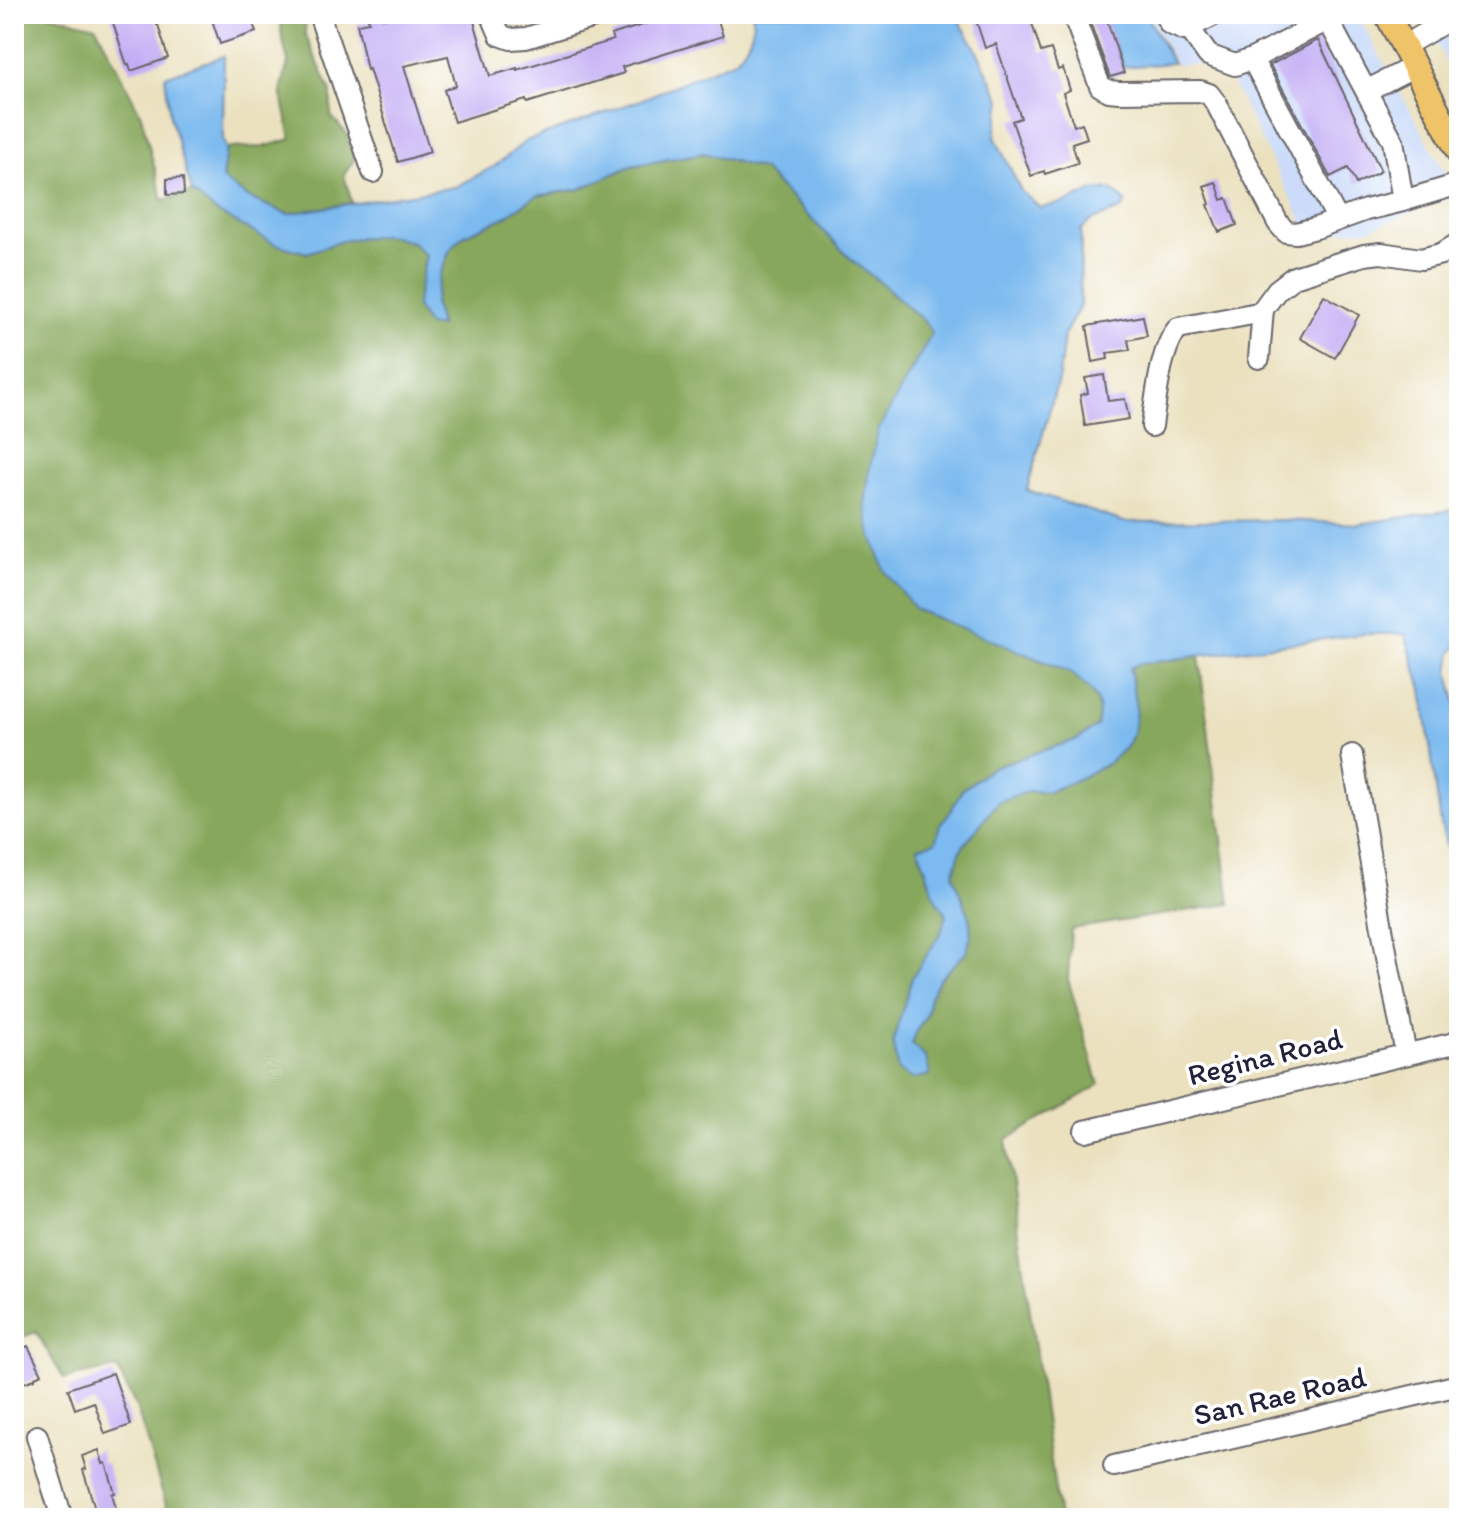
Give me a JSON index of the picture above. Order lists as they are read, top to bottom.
{
  "streets": {
    "street": ["Regina Road", "San Rae Road"]
  }
}
